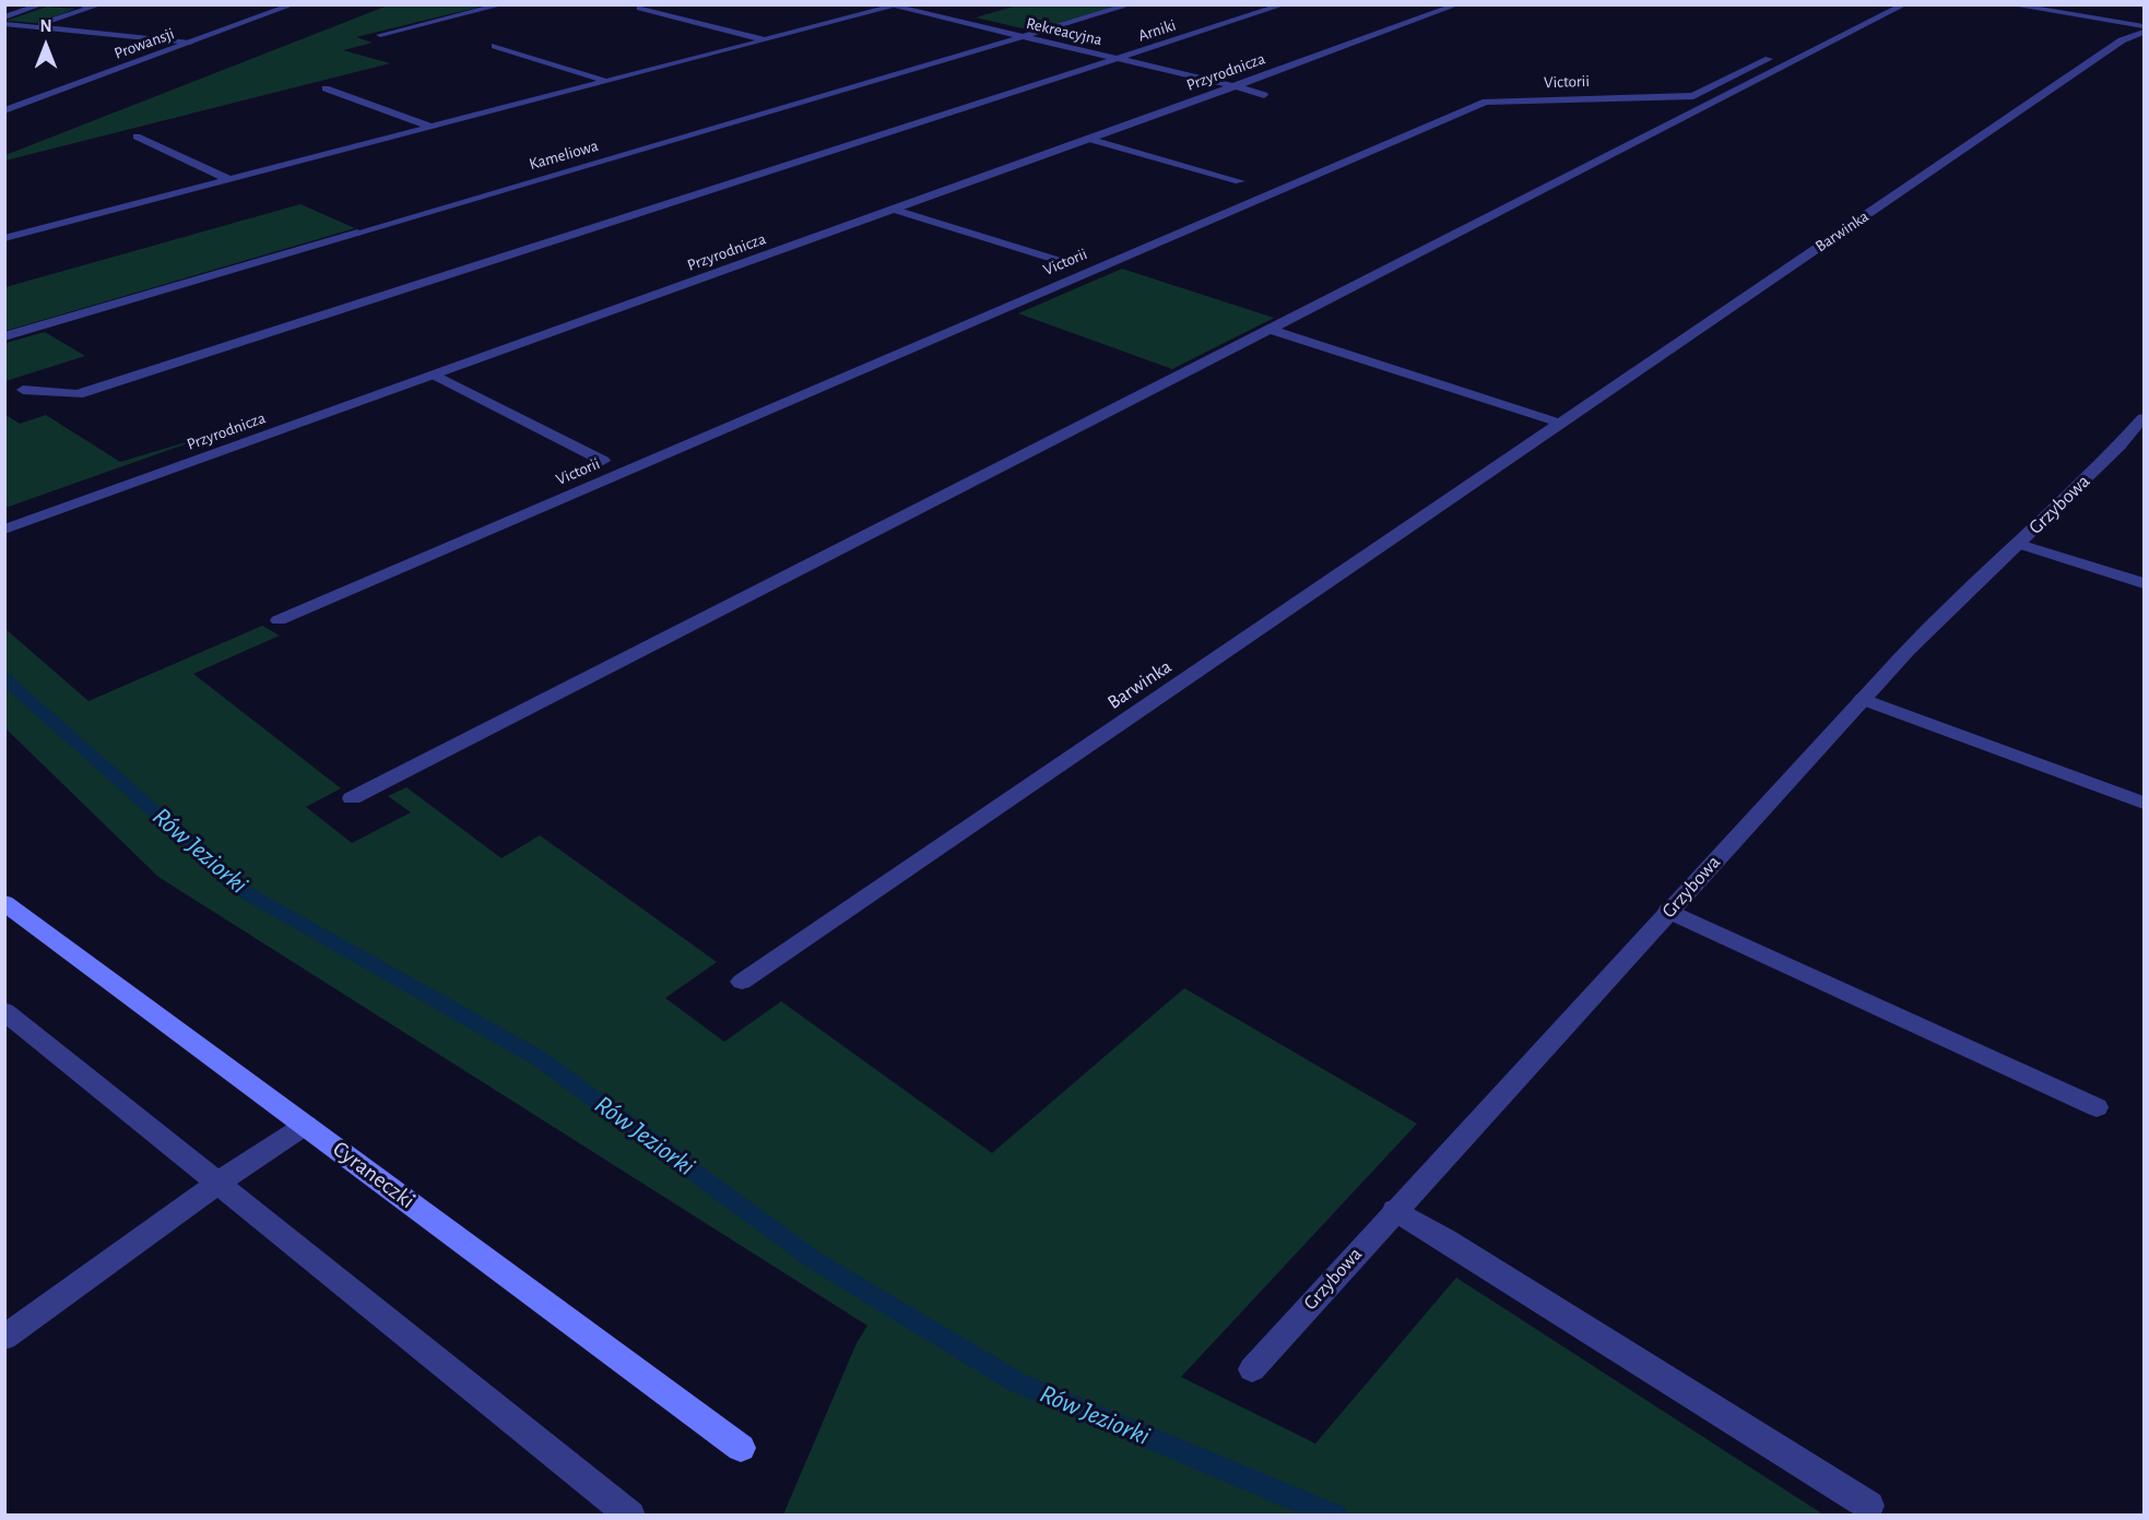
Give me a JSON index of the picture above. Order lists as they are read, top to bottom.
{
  "streets": {
    "street": [
      "Arniki",
      "Rekreacyjna",
      "Prowansji",
      "Przyrodnicza",
      "Victorii",
      "Kameliowa",
      "Barwinka",
      "Grzybowa",
      "Cyraneczki"
    ]
  },
  "crossings": [
    ["Arniki", "Rekreacyjna"],
    ["Rekreacyjna", "Przyrodnicza"],
    ["Rekreacyjna", "Kameliowa"]
  ],
  "water": ["Rów Jeziorki"],
  "north": "top"
}
